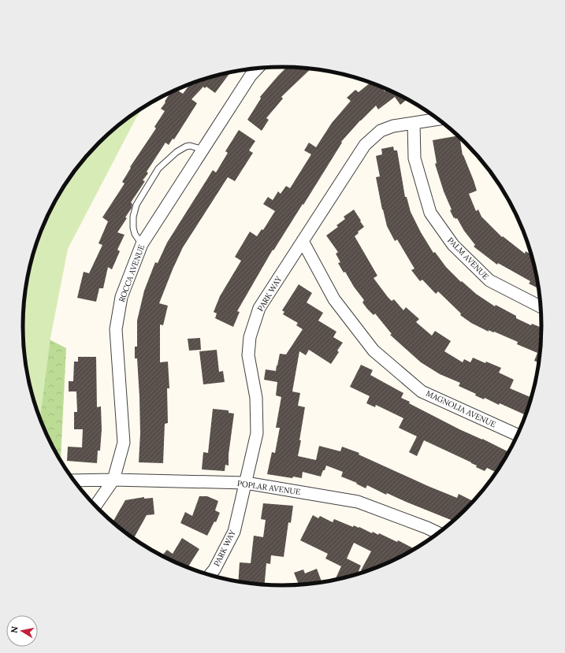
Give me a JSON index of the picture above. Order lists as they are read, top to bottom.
{
  "streets": {
    "street": [
      "PALM AVENUE",
      "ROCCA AVENUE",
      "PARK WAY",
      "MAGNOLIA AVENUE",
      "POPLAR AVENUE"
    ]
  },
  "crossings": [
    ["PALM AVENUE", "PARK WAY"],
    ["ROCCA AVENUE", "POPLAR AVENUE"],
    ["PARK WAY", "MAGNOLIA AVENUE"],
    ["PARK WAY", "POPLAR AVENUE"]
  ],
  "north": "left"
}
